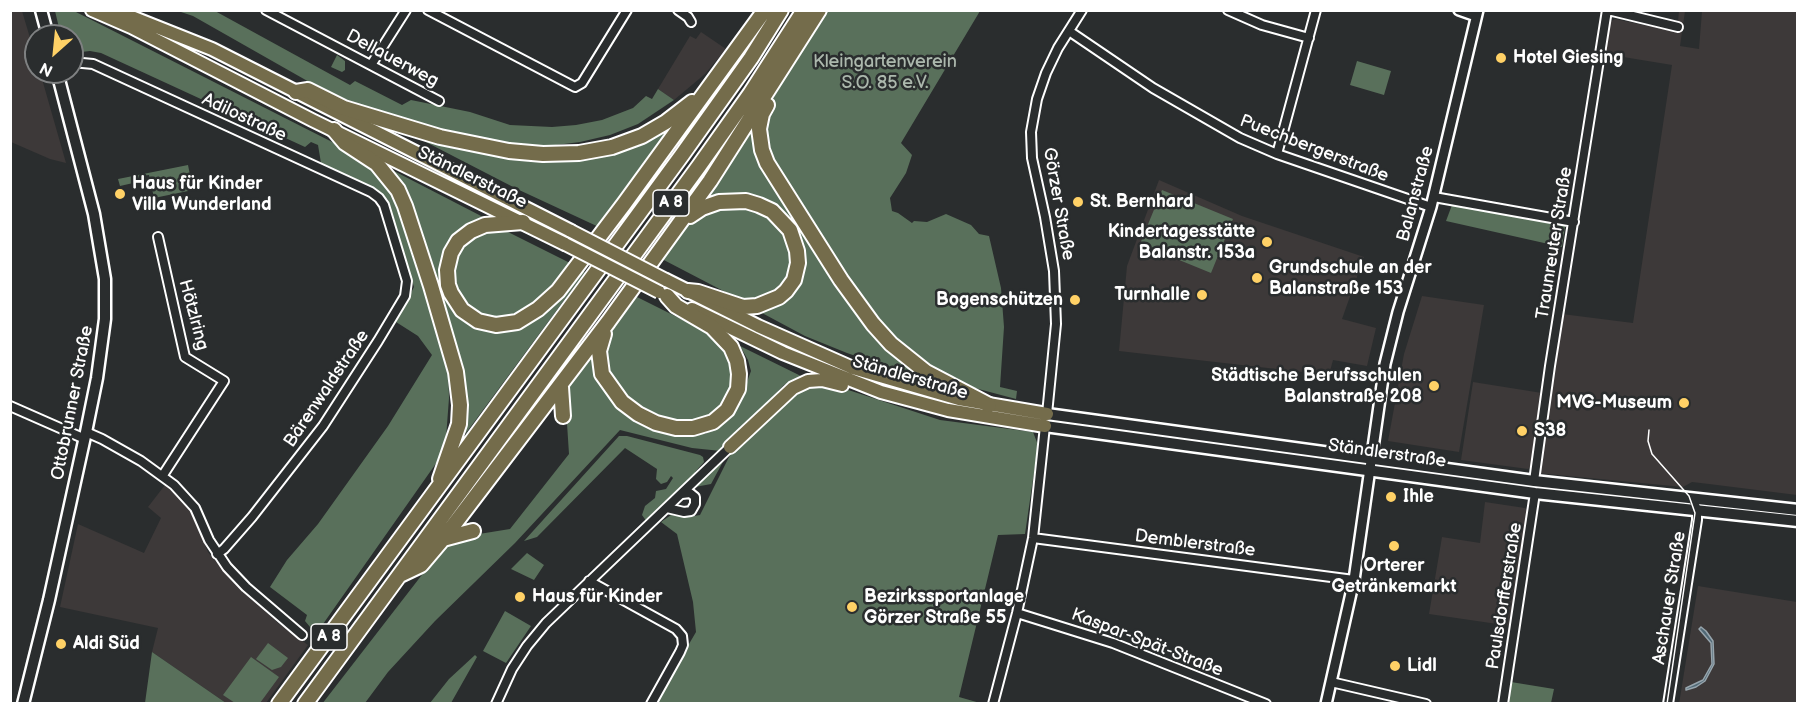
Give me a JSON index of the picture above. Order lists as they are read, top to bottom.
{
  "streets": {
    "highway": ["Ständlerstraße", "A 8"],
    "main road": ["Ottobrunner Straße"],
    "street": [
      "Dellauerweg",
      "Adilostraße",
      "Puechbergerstraße",
      "Balanstraße",
      "Görzer Straße",
      "Traunreuter Straße",
      "Hötzlring",
      "Bärenwaldstraße",
      "Demblerstraße",
      "Paulsdorfferstraße",
      "Aschauer Straße",
      "Kaspar-Spät-Straße"
    ]
  },
  "crossings": [
    ["Adilostraße", "Bärenwaldstraße"],
    ["Puechbergerstraße", "Balanstraße"],
    ["Puechbergerstraße", "Görzer Straße"],
    ["Puechbergerstraße", "Traunreuter Straße"],
    ["Ständlerstraße", "Balanstraße"],
    ["Ständlerstraße", "Görzer Straße"],
    ["Ständlerstraße", "Traunreuter Straße"],
    ["Ständlerstraße", "Paulsdorfferstraße"],
    ["Ständlerstraße", "Aschauer Straße"],
    ["Balanstraße", "Demblerstraße"],
    ["Görzer Straße", "Demblerstraße"],
    ["Görzer Straße", "Kaspar-Spät-Straße"]
  ],
  "parks": ["Kleingartenverein S.O. 85 e.V."],
  "places": [
    "Hotel Giesing",
    "Haus für Kinder Villa Wunderland",
    "St. Bernhard",
    "Kindertagesstätte Balanstr. 153a",
    "Grundschule an der Balanstraße 153",
    "Turnhalle",
    "Bogenschützen",
    "Städtische Berufsschulen Balanstraße 208",
    "MVG-Museum",
    "S38",
    "Ihle",
    "Orterer Getränkemarkt",
    "Haus für Kinder",
    "Bezirkssportanlage Görzer Straße 55",
    "Aldi Süd",
    "Lidl"
  ],
  "north": "bottom left"
}
